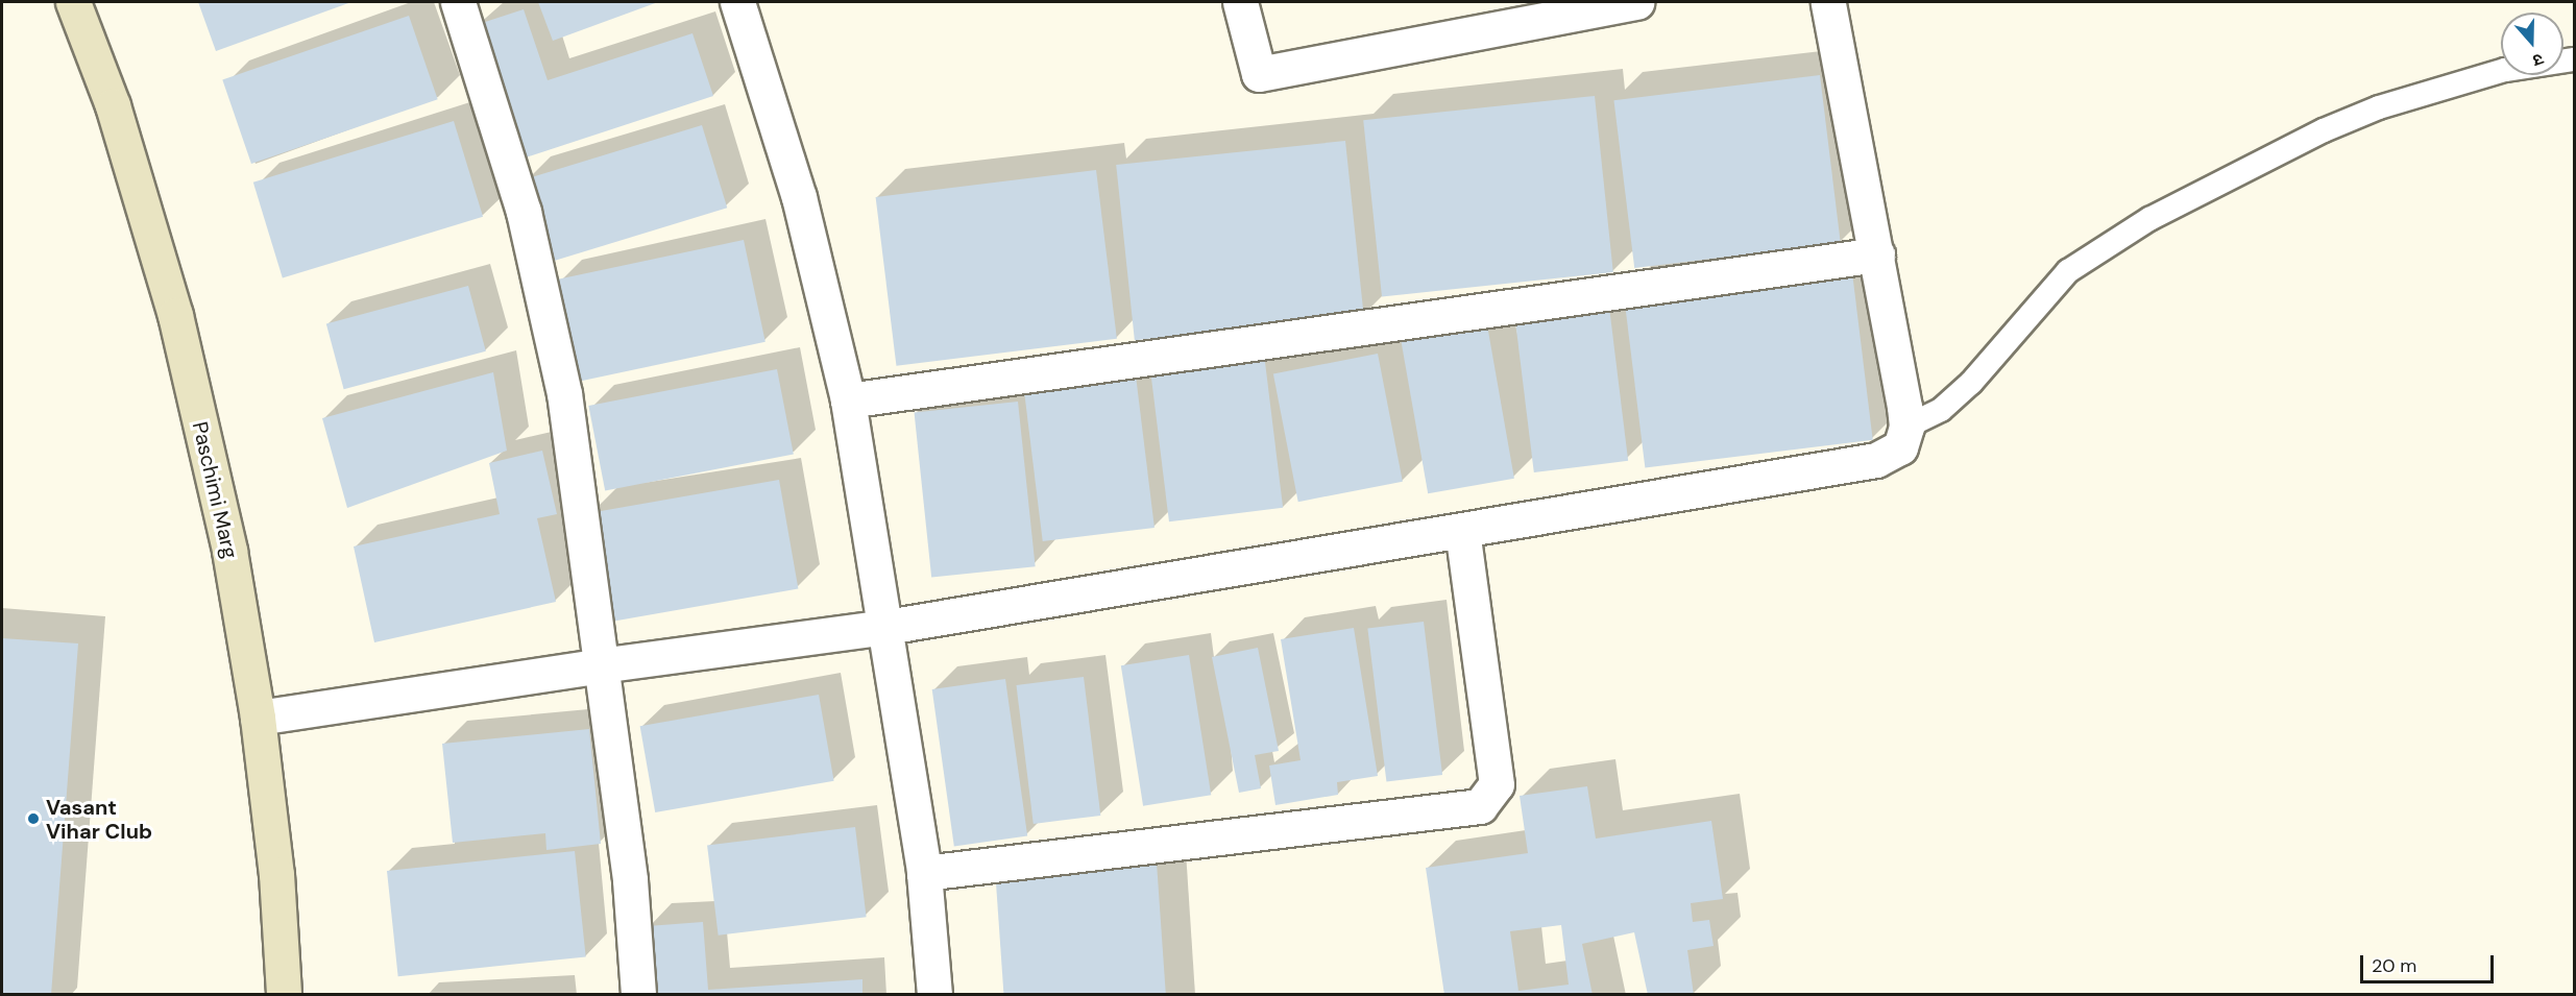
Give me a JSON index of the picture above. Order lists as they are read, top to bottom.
{
  "streets": {
    "main road": ["Paschimi Marg"]
  },
  "places": ["Vasant Vihar Club"],
  "scale_bar": "20 m",
  "north": "bottom"
}
